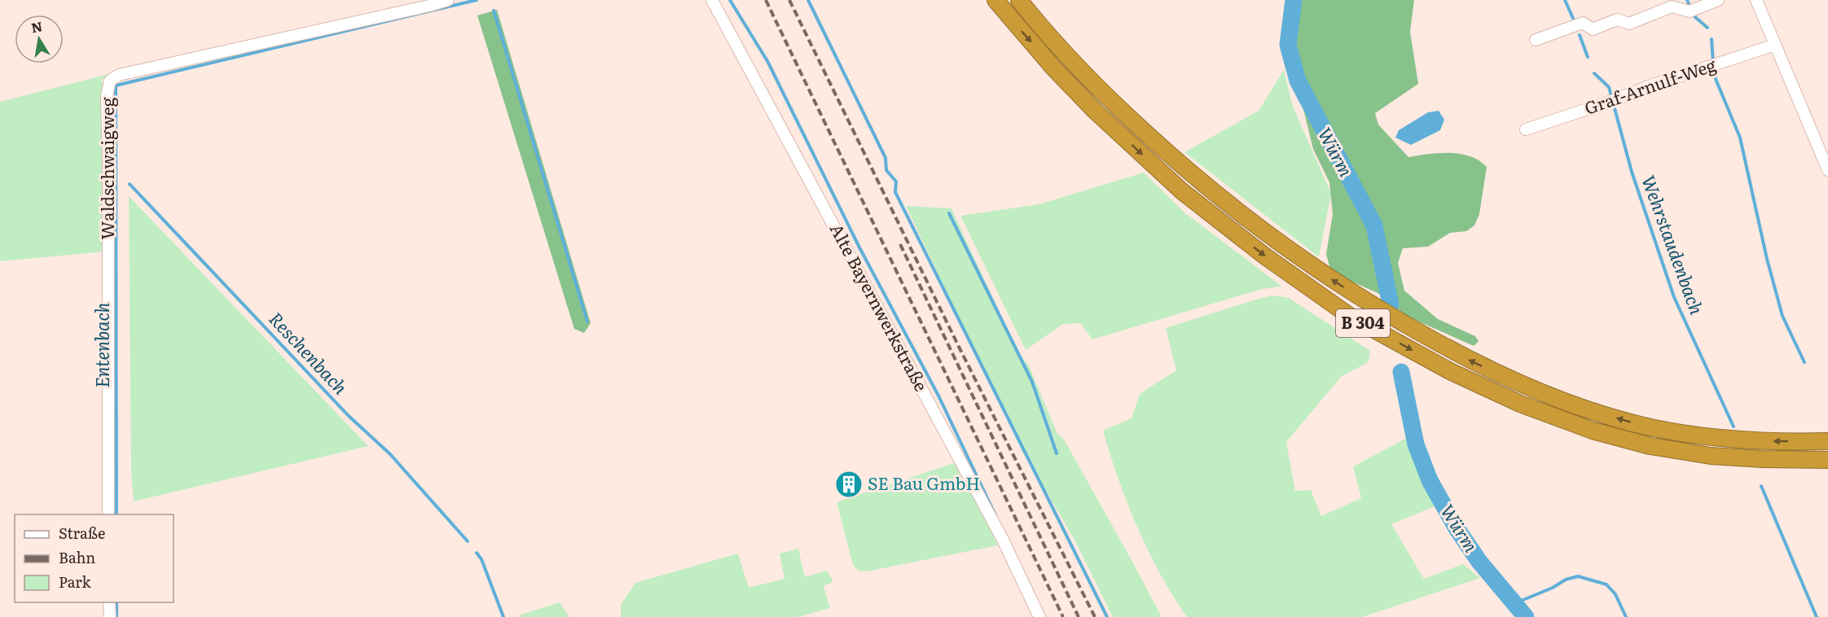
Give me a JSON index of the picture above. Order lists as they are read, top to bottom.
{
  "streets": {
    "highway": ["B 304"],
    "street": ["Graf-Arnulf-Weg", "Waldschwaigweg", "Alte Bayernwerkstraße"]
  },
  "water": [
    "Würm",
    "Wehrstaudenbach",
    "Entenbach",
    "Reschenbach"
  ],
  "places": {
    "building": ["SE Bau GmbH"]
  },
  "legend": ["Straße", "Bahn", "Park"],
  "north": "top"
}
